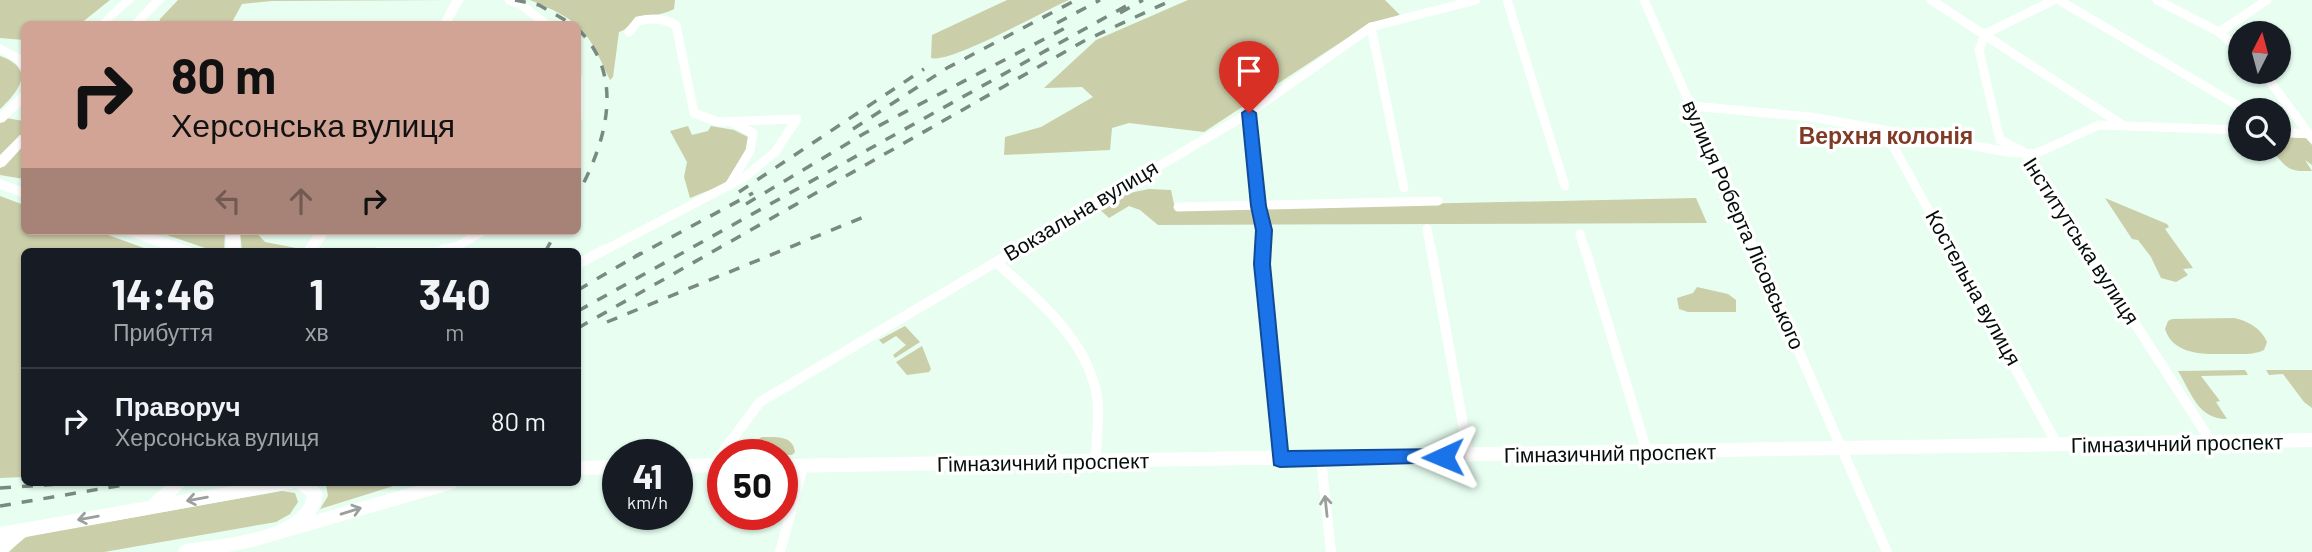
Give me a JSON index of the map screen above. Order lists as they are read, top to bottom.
{
  "streets": {
    "main road": ["Гімназичний проспект"],
    "street": [
      "Вокзальна вулиця",
      "вулиця Роберта Лісовського",
      "Інститутська вулиця",
      "Костельна вулиця"
    ]
  },
  "crossings": [
    ["вулиця Роберта Лісовського", "Гімназичний проспект"],
    ["Інститутська вулиця", "Гімназичний проспект"],
    ["Костельна вулиця", "Гімназичний проспект"]
  ],
  "districts": ["Верхня колонія"],
  "north": "top",
  "page": {
    "turn": ["80 m", "Херсонська вулиця"],
    "eta": [
      "14:46",
      "Прибуття",
      "1",
      "хв",
      "340",
      "m"
    ],
    "list": [
      {
        "name": "Праворуч",
        "note": "Херсонська вулиця",
        "value": "80 m"
      }
    ],
    "speed": "41 km/h",
    "limit": "50"
  }
}
